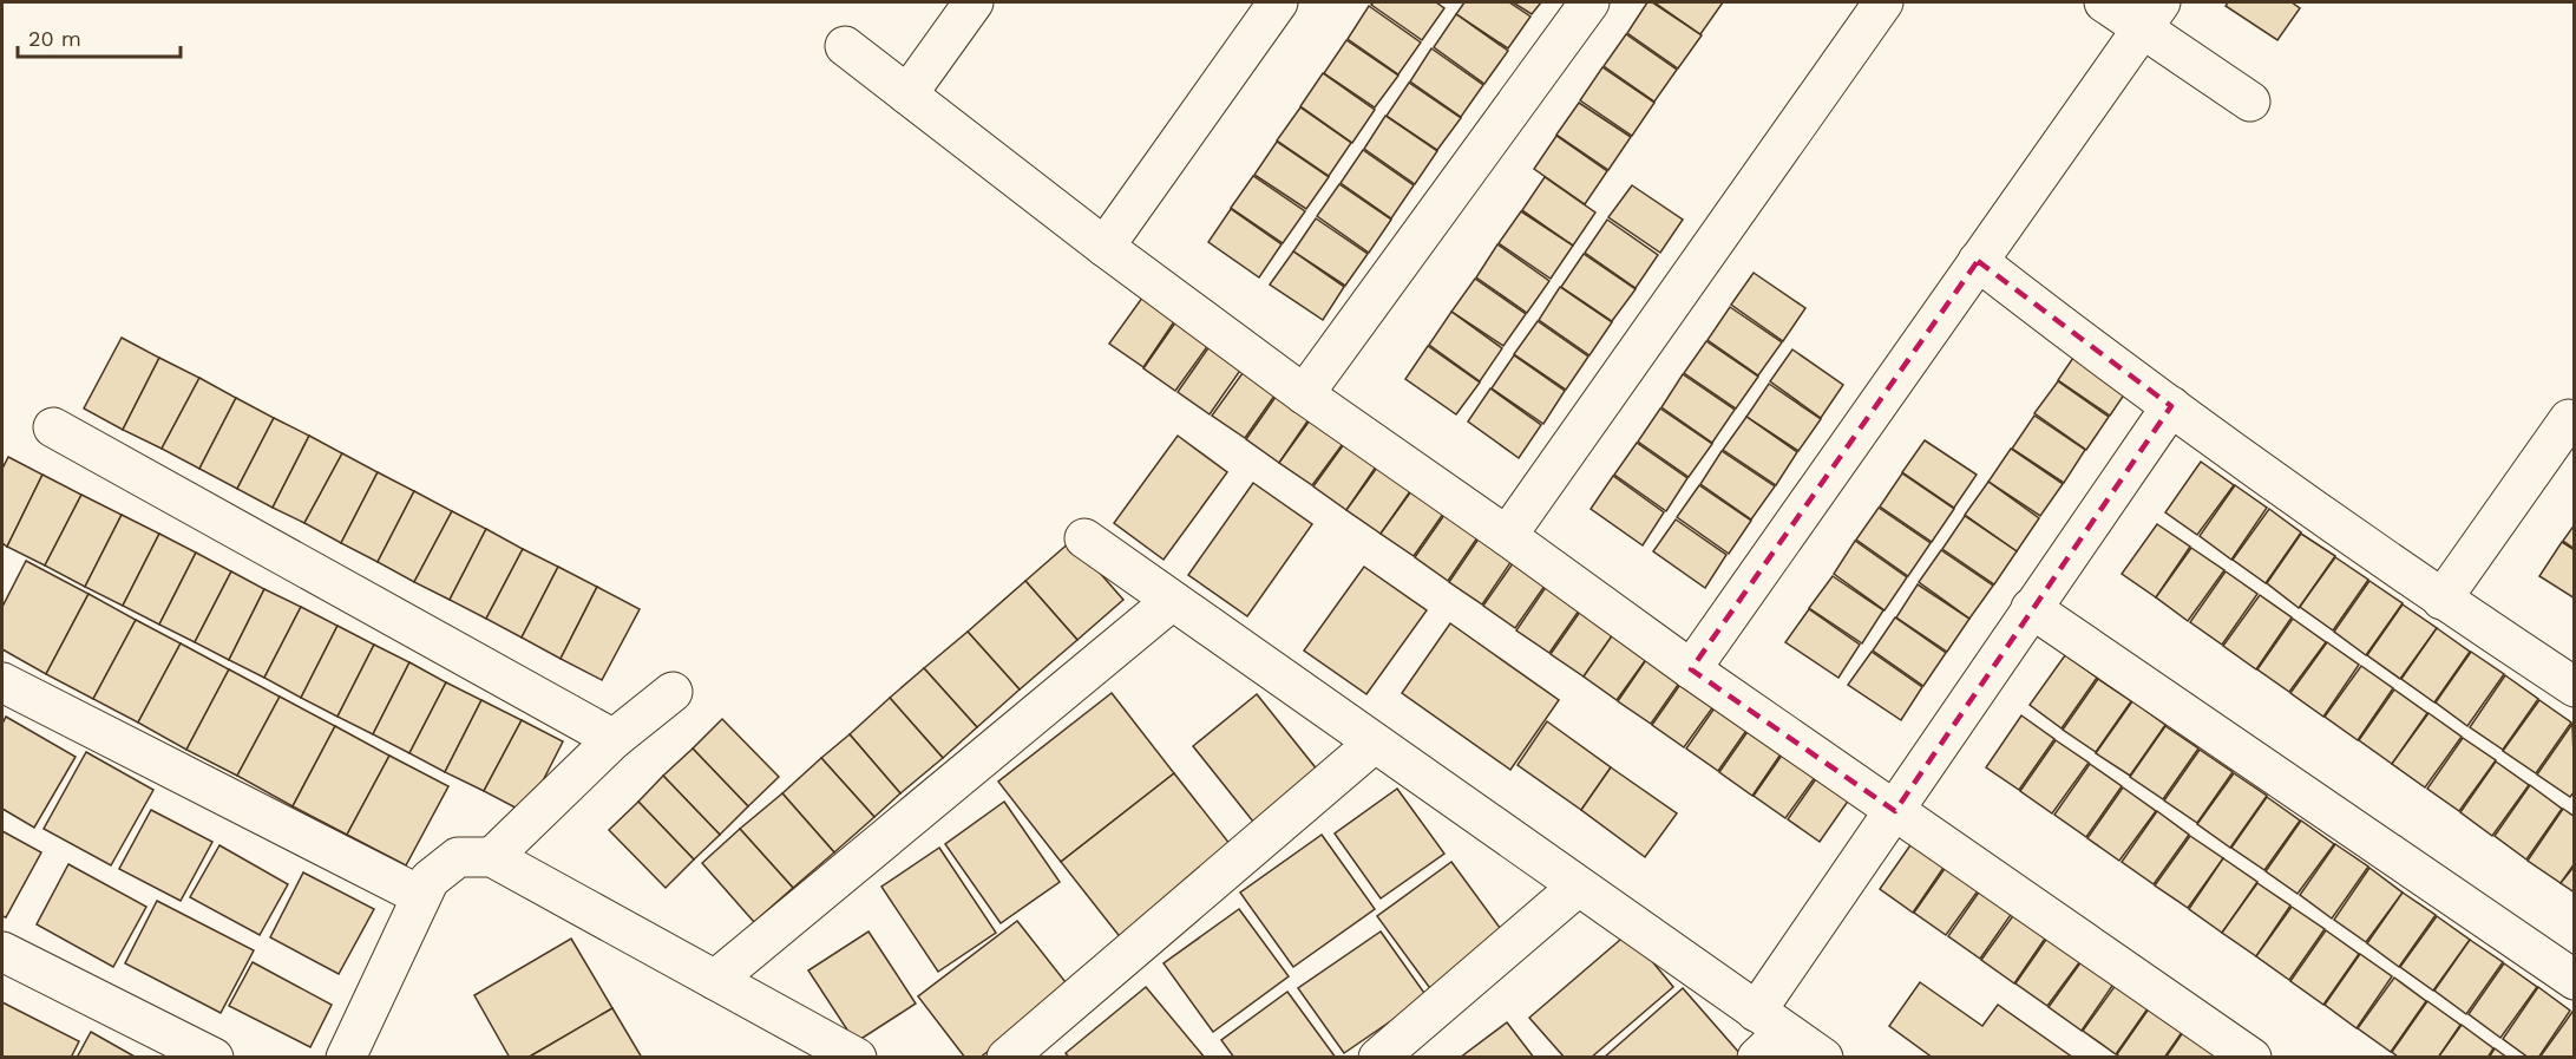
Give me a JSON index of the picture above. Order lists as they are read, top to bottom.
{
  "scale_bar": "20 m"
}
